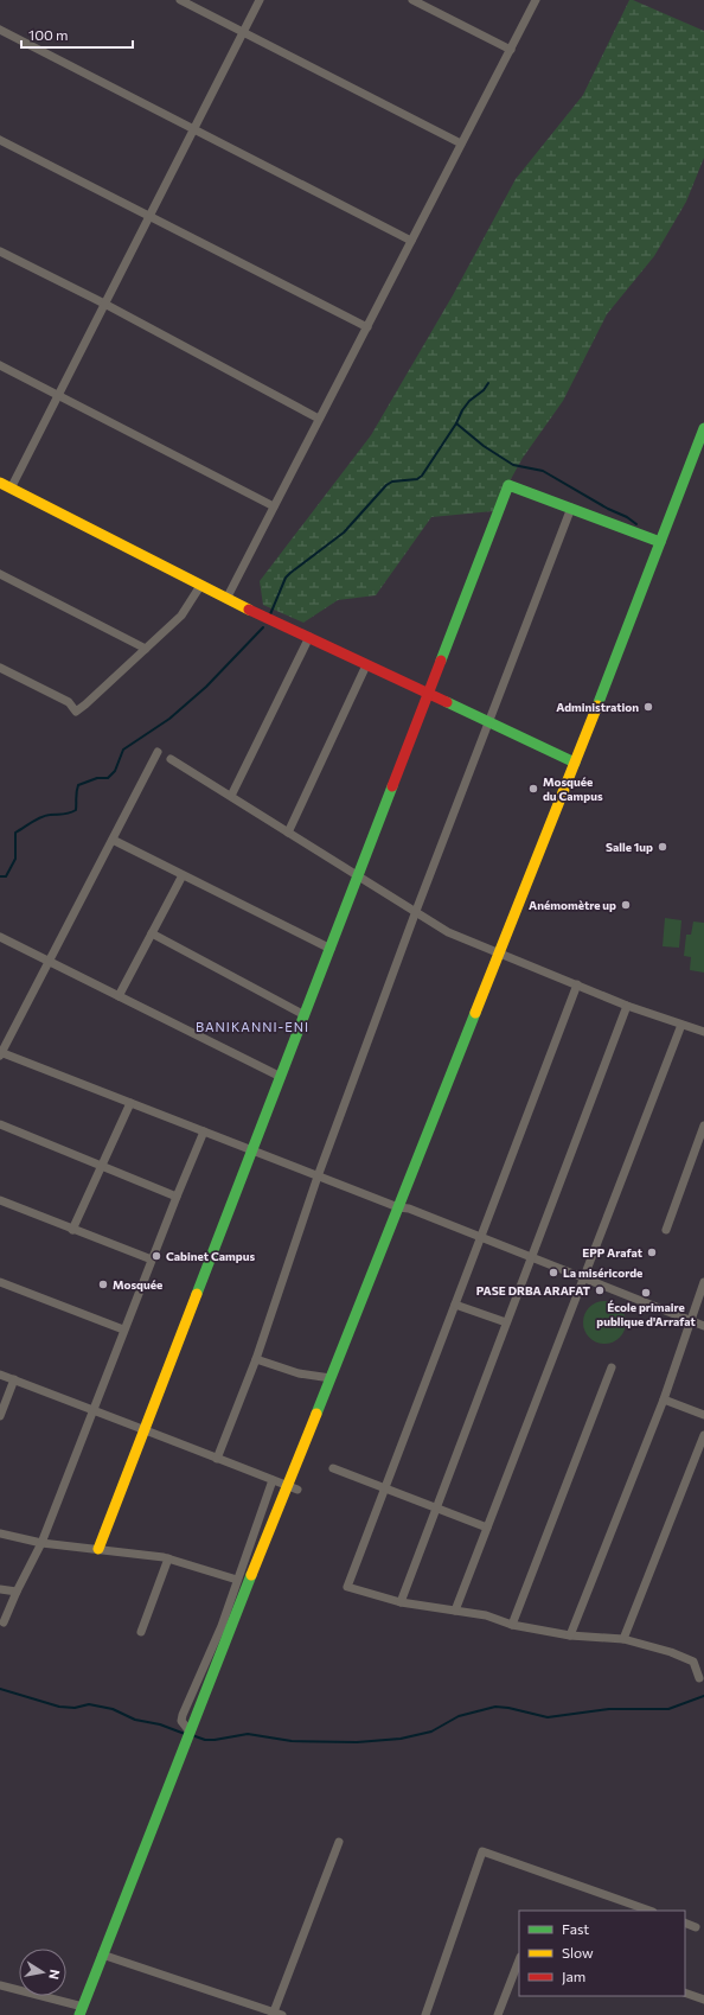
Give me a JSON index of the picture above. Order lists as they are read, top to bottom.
{
  "districts": ["BANIKANNI-ENI"],
  "places": [
    "Administration",
    "Mosquée du Campus",
    "Salle 1up",
    "Anémomètre up",
    "EPP Arafat",
    "Cabinet Campus",
    "La miséricorde",
    "Mosquée",
    "PASE DRBA ARAFAT",
    "École primaire publique d'Arrafat"
  ],
  "legend": ["Fast", "Slow", "Jam"],
  "scale_bar": "100 m",
  "north": "right"
}
